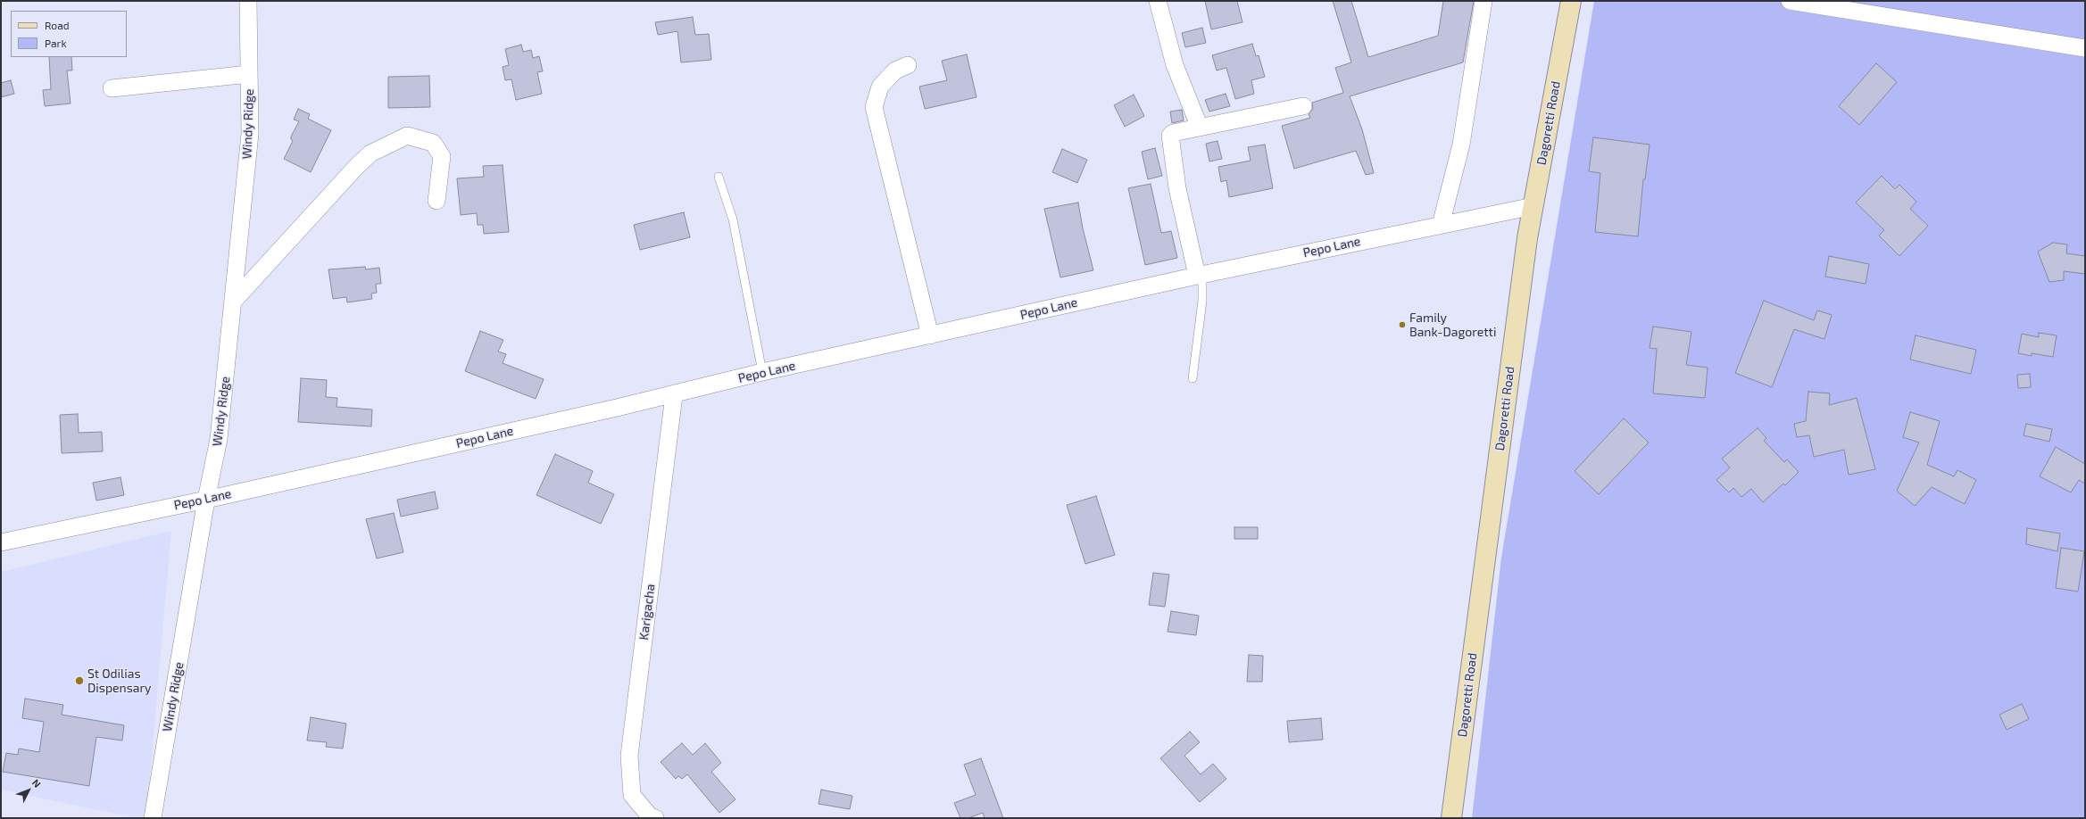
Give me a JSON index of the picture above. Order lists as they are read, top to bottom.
{
  "streets": {
    "main road": ["Dagoretti Road"],
    "street": ["Windy Ridge", "Pepo Lane", "Karigacha"]
  },
  "crossings": [
    ["Dagoretti Road", "Pepo Lane"],
    ["Windy Ridge", "Pepo Lane"],
    ["Pepo Lane", "Karigacha"]
  ],
  "places": ["Family Bank-Dagoretti", "St Odilias Dispensary"],
  "legend": ["Road", "Park"],
  "north": "top right"
}
